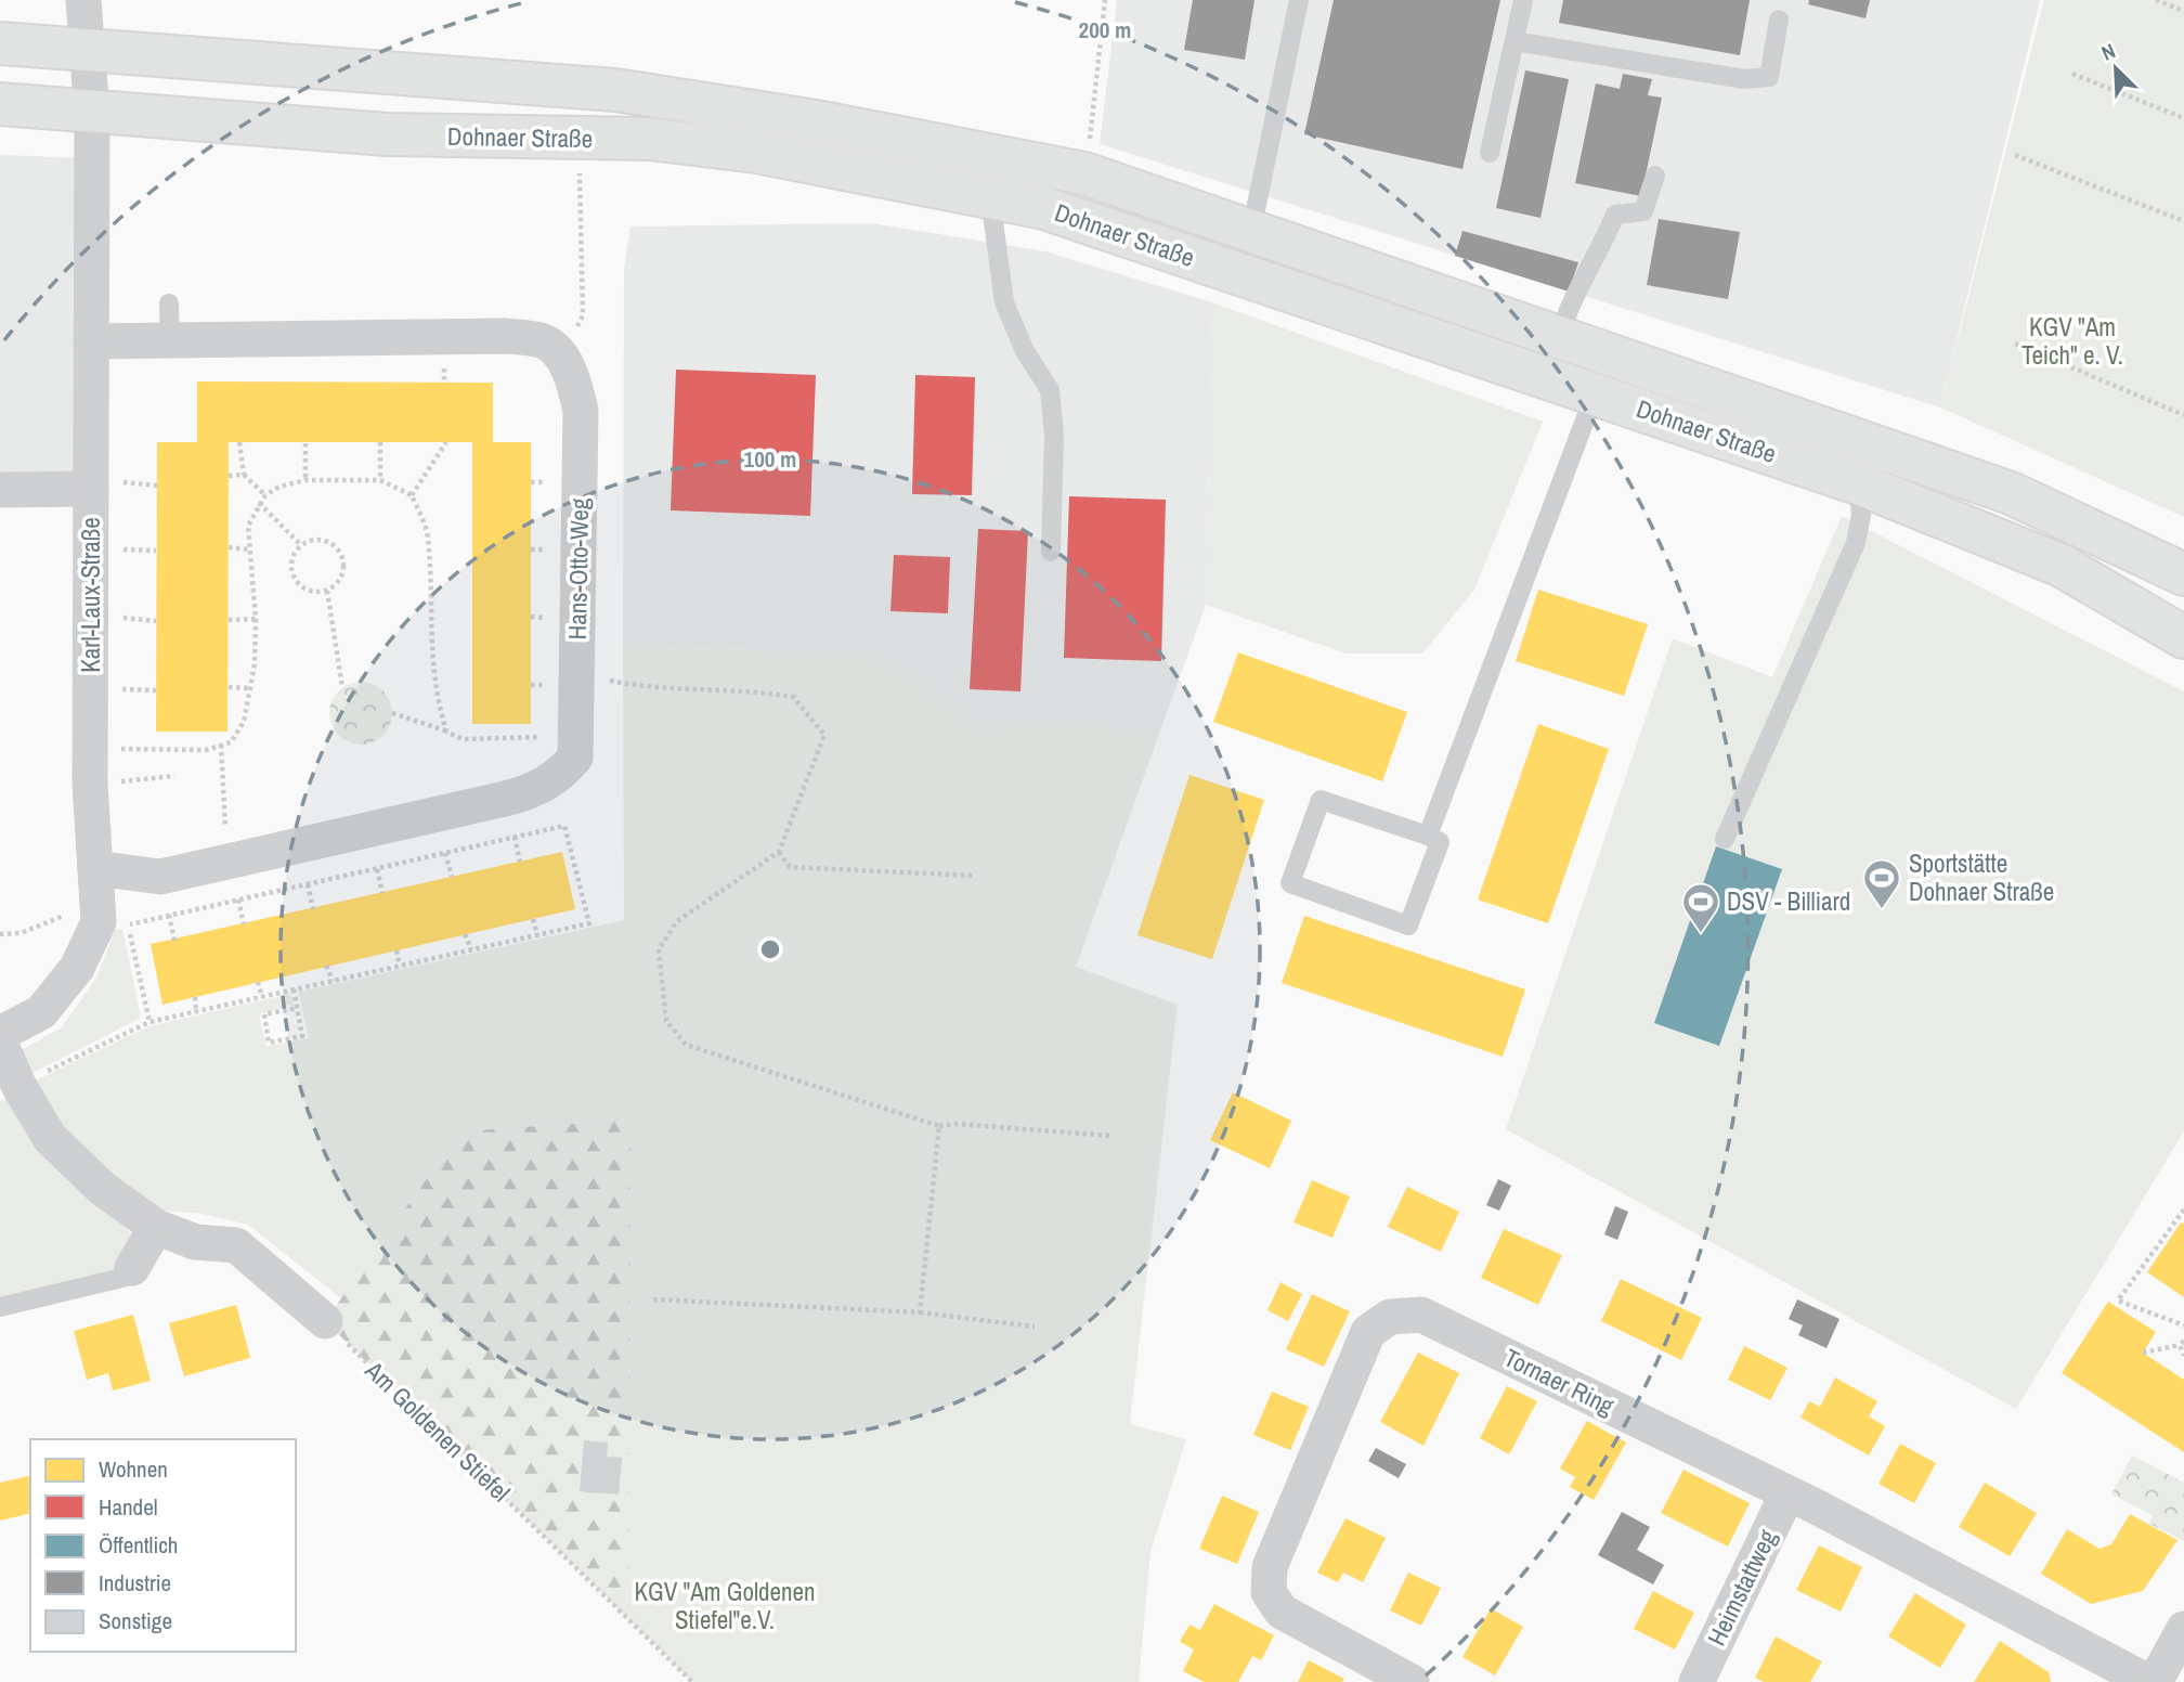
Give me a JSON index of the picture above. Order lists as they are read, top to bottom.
{
  "streets": {
    "main road": ["Dohnaer Straße"],
    "street": [
      "Hans-Otto-Weg",
      "Karl-Laux-Straße",
      "Tornaer Ring",
      "Heimstattweg"
    ],
    "path": ["Am Goldenen Stiefel"]
  },
  "crossings": [
    ["Dohnaer Straße", "Karl-Laux-Straße"],
    ["Hans-Otto-Weg", "Karl-Laux-Straße"],
    ["Tornaer Ring", "Heimstattweg"]
  ],
  "parks": ["KGV \"Am Teich\" e. V.", "KGV \"Am Goldenen Stiefel\"e.V."],
  "places": {
    "sports": ["Sportstätte Dohnaer Straße", "DSV - Billiard"]
  },
  "legend": [
    "Wohnen",
    "Handel",
    "Öffentlich",
    "Industrie",
    "Sonstige"
  ],
  "north": "top left",
  "rings": ["200 m", "100 m"]
}
